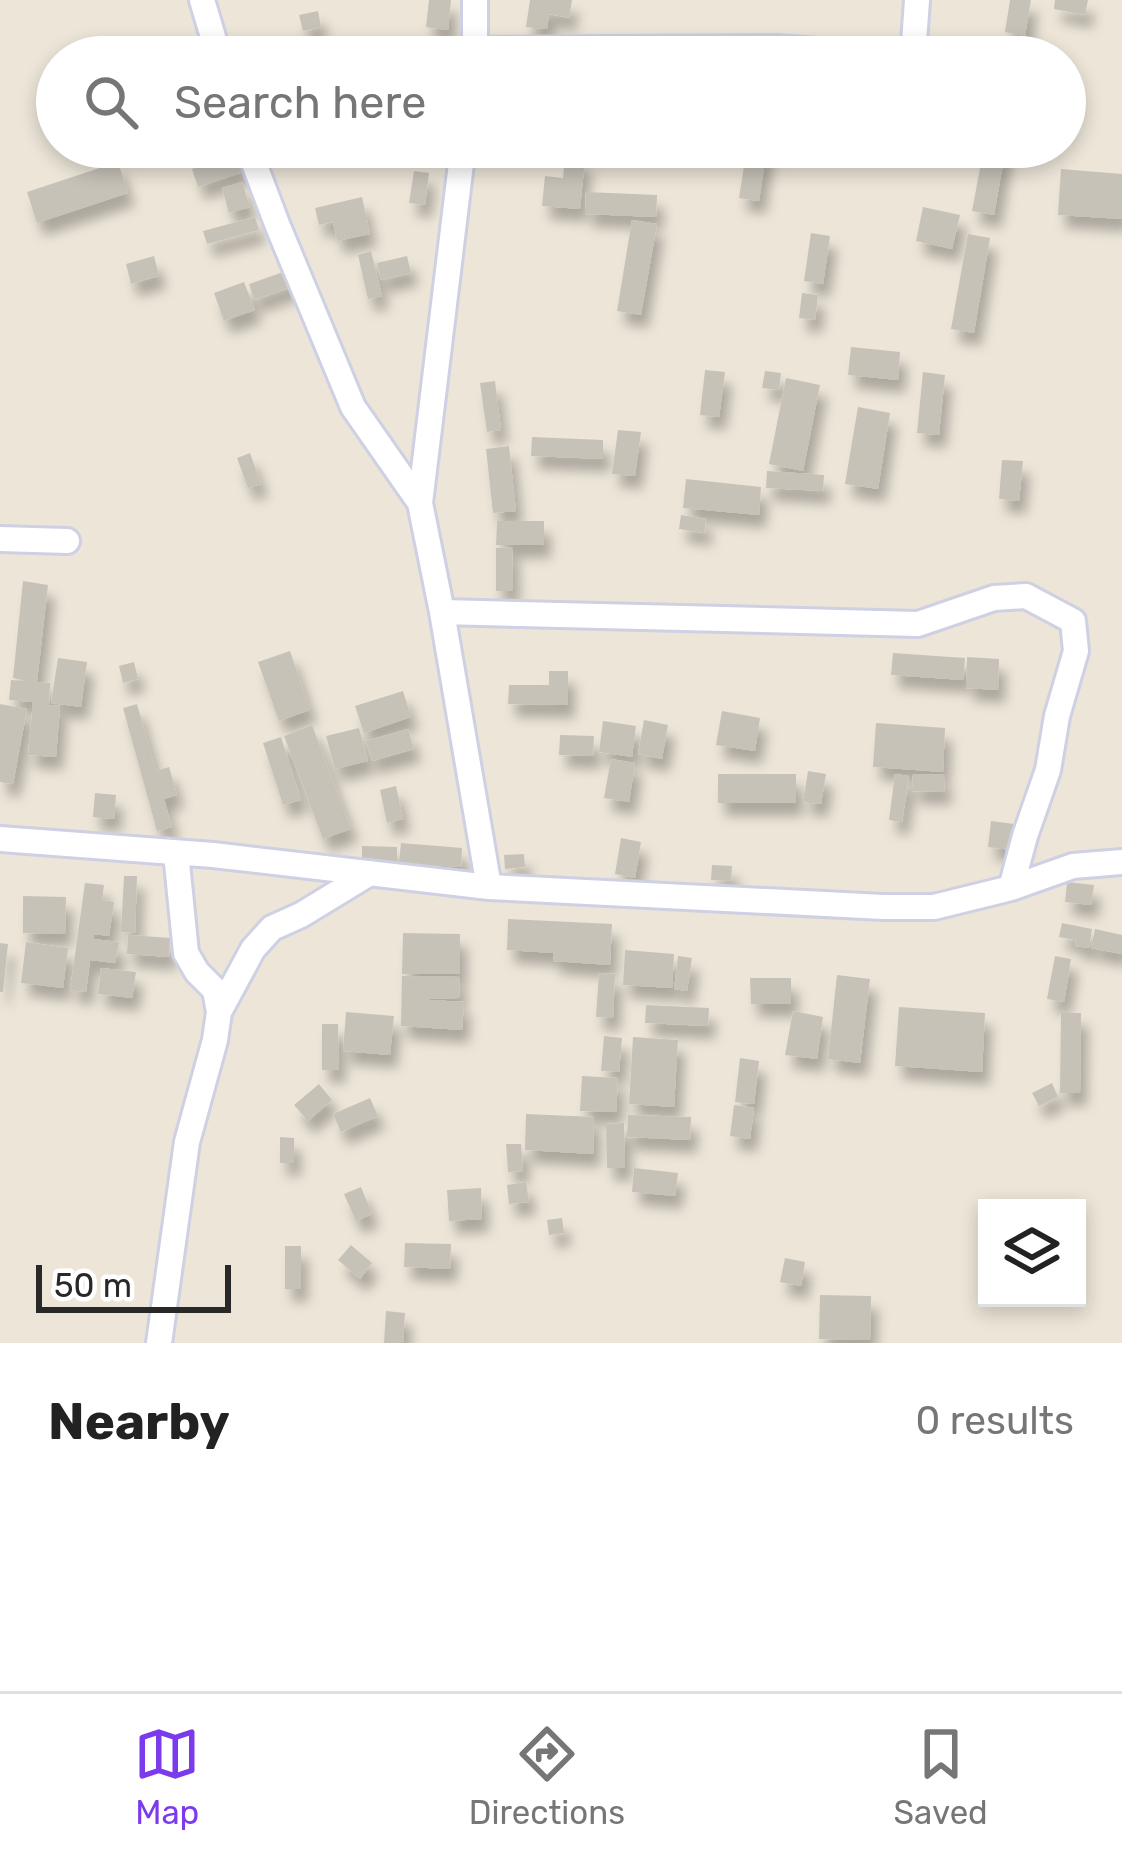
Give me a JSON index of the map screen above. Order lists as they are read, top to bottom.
{
  "scale_bar": "50 m",
  "page": {
    "search": "Search here",
    "scale": "50 m",
    "heading": ["Nearby", "0 results"],
    "nav": ["Map", "Directions", "Saved"]
  }
}
